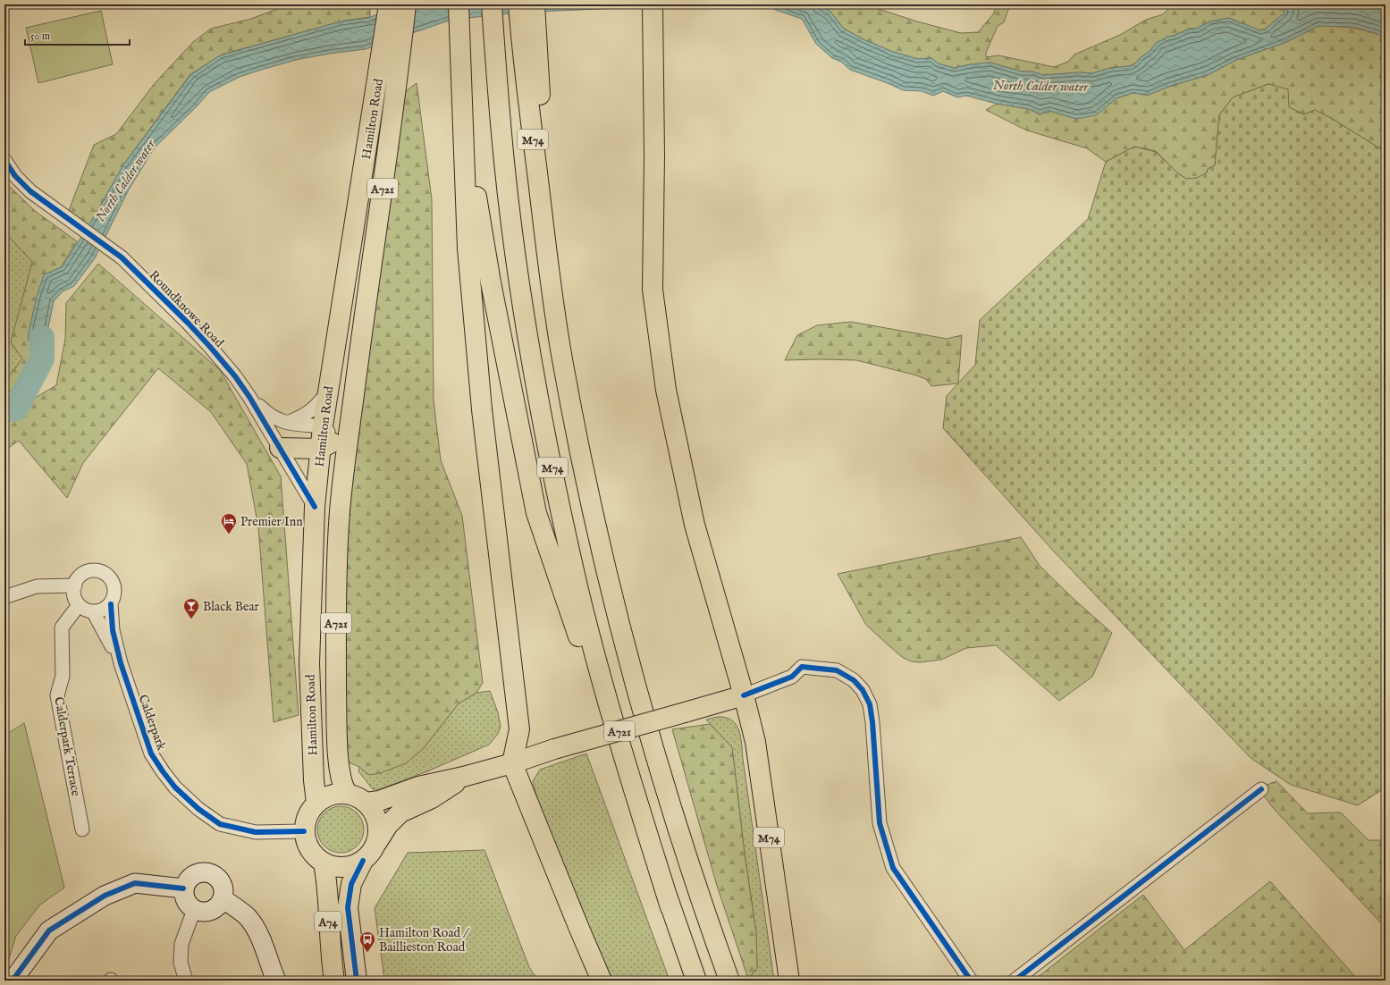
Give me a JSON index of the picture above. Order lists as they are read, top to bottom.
{
  "streets": {
    "main road": [
      "Hamilton Road",
      "M74",
      "A721",
      "A74"
    ],
    "street": ["Roundknowe Road", "Calderpark", "Calderpark Terrace"]
  },
  "crossings": [
    ["Hamilton Road", "A721"],
    ["Hamilton Road", "Roundknowe Road"],
    ["Hamilton Road", "Calderpark"],
    ["Hamilton Road", "A74"],
    ["M74", "A721"],
    ["A721", "Calderpark"],
    ["A721", "A74"],
    ["Calderpark", "Calderpark Terrace"],
    ["Calderpark", "A74"]
  ],
  "water": ["North Calder water"],
  "places": {
    "hotel": ["Premier Inn"],
    "bar": ["Black Bear"],
    "bus stop": ["Hamilton Road / Baillieston Road"]
  },
  "scale_bar": "50 m"
}
